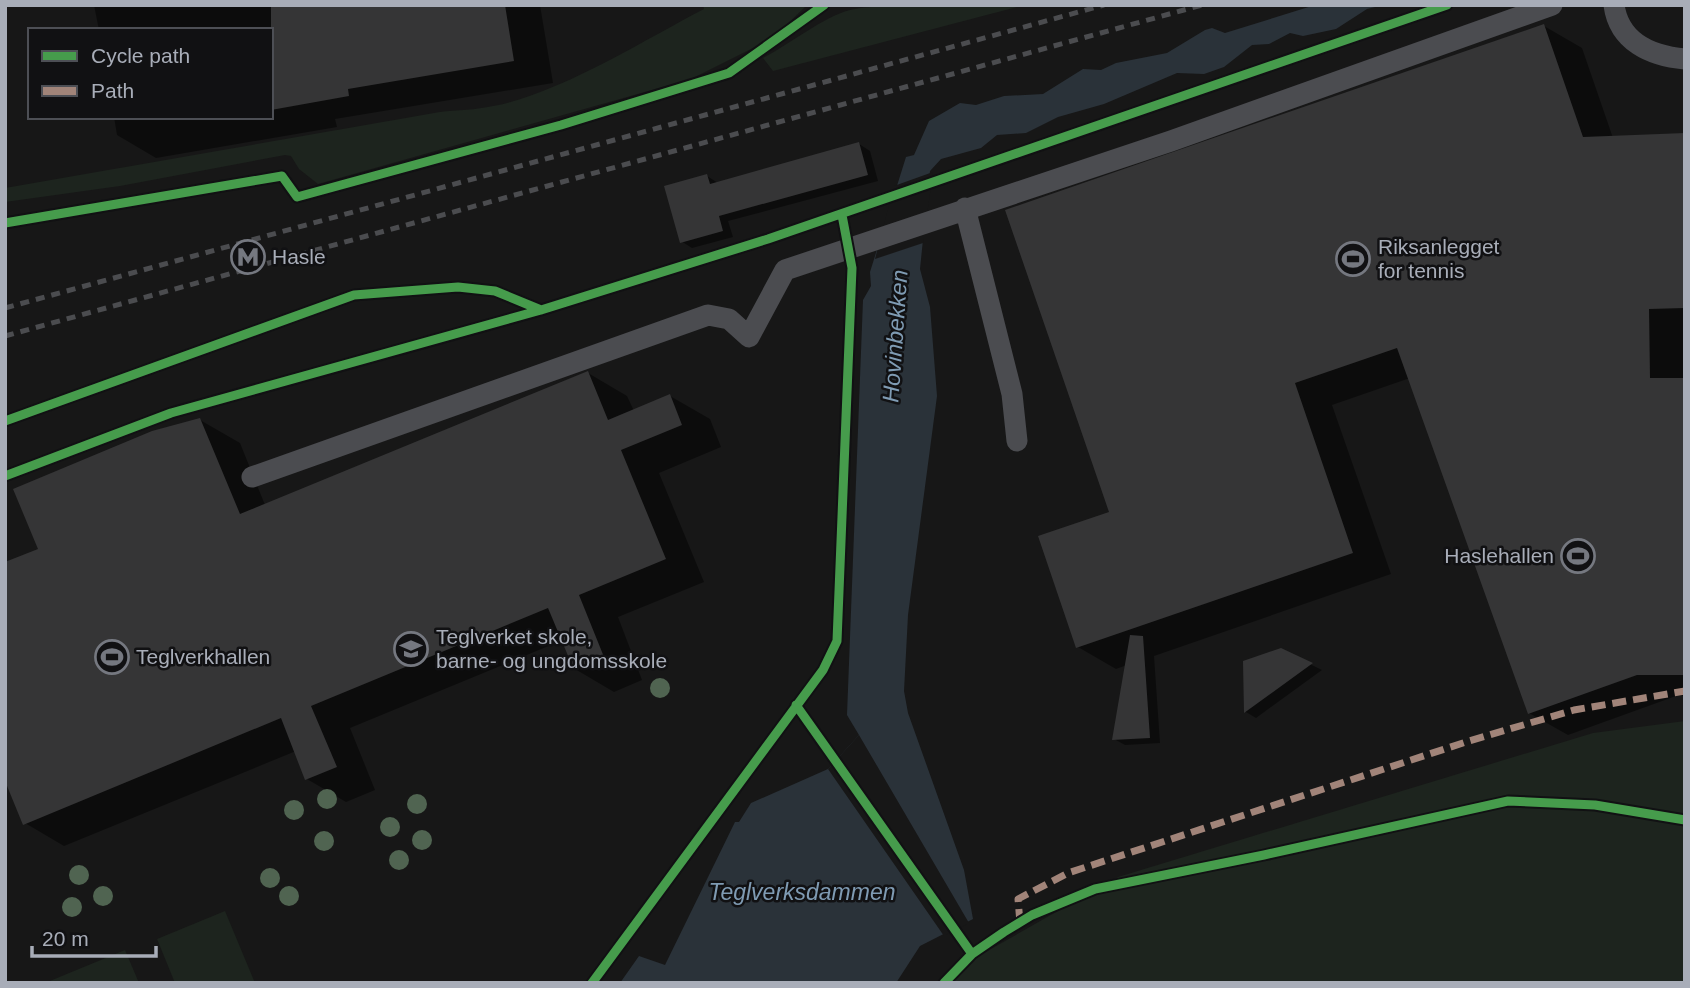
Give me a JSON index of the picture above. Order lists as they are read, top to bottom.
{
  "water": ["Hovinbekken", "Teglverksdammen"],
  "places": {
    "metro station": ["Hasle"],
    "sports": ["Riksanlegget for tennis", "Haslehallen", "Teglverkhallen"],
    "school or university": ["Teglverket skole, barne- og ungdomsskole"]
  },
  "legend": ["Cycle path", "Path"],
  "scale_bar": "20 m"
}
